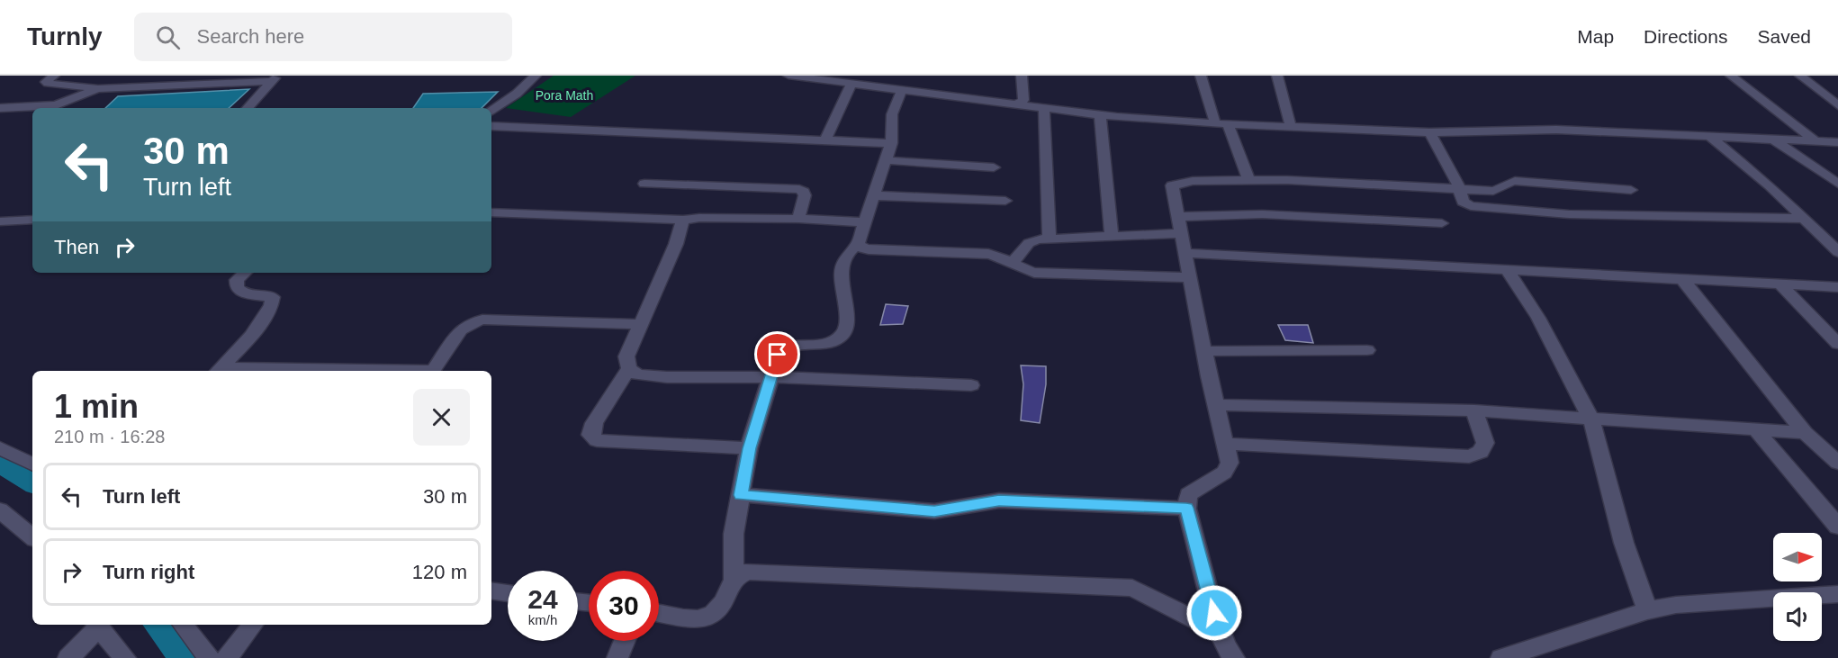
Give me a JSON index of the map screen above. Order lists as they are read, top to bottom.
{
  "parks": ["Pora Math"],
  "north": "right",
  "page": {
    "header": "Turnly",
    "search": "Search here",
    "nav": ["Map", "Directions", "Saved"],
    "turn": ["30 m", "Turn left"],
    "then": "Then",
    "heading": ["1 min", "210 m · 16:28"],
    "list": [
      {
        "name": "Turn left",
        "value": "30 m"
      },
      {
        "name": "Turn right",
        "value": "120 m"
      }
    ],
    "speed": "24 km/h",
    "limit": "30"
  }
}
